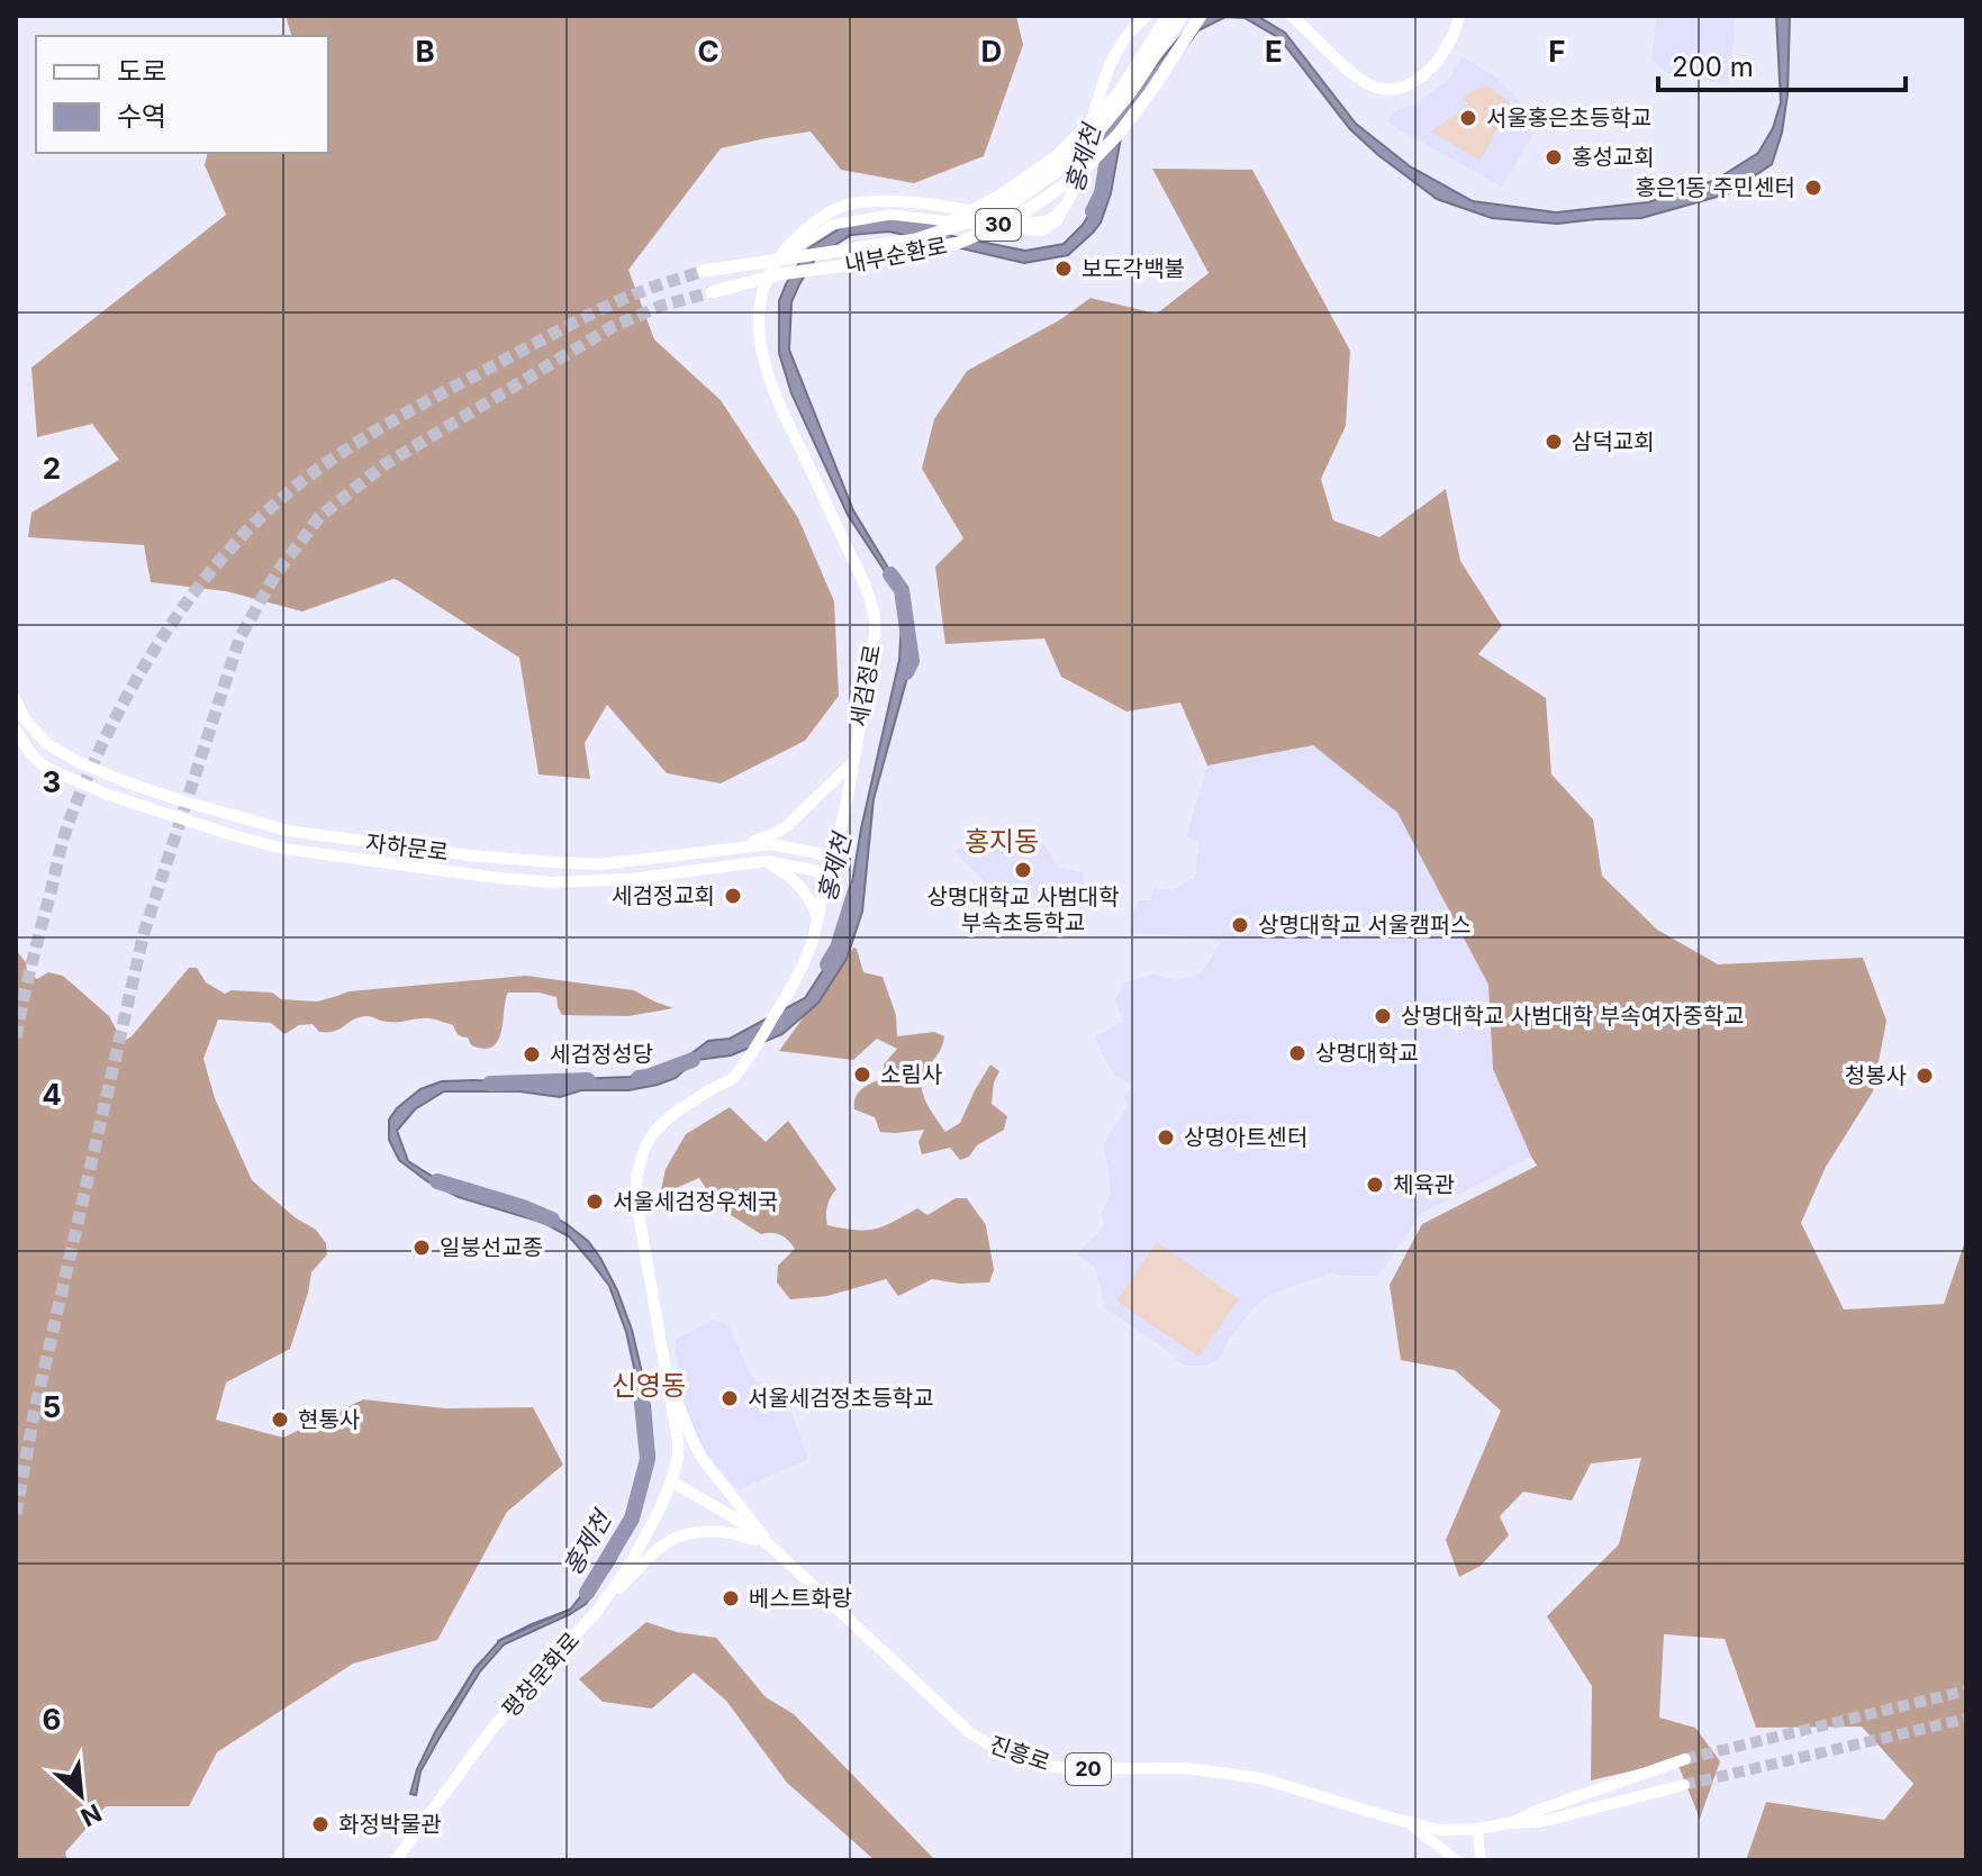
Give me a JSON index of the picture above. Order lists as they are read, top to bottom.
{
  "streets": {
    "highway": ["30", "내부순환로"],
    "main road": [
      "세검정로",
      "자하문로",
      "평창문화로",
      "진흥로",
      "20"
    ]
  },
  "crossings": [
    ["세검정로", "자하문로"],
    ["세검정로", "평창문화로"],
    ["세검정로", "진흥로"],
    ["평창문화로", "진흥로"]
  ],
  "districts": ["홍지동", "신영동"],
  "water": ["홍제천"],
  "places": [
    "서울홍은초등학교",
    "홍성교회",
    "홍은1동 주민센터",
    "보도각백불",
    "삼덕교회",
    "상명대학교 사범대학 부속초등학교",
    "세검정교회",
    "상명대학교 서울캠퍼스",
    "상명대학교 사범대학 부속여자중학교",
    "상명대학교",
    "세검정성당",
    "소림사",
    "청봉사",
    "상명아트센터",
    "체육관",
    "서울세검정우체국",
    "일붕선교종",
    "서울세검정초등학교",
    "현통사",
    "베스트화랑",
    "화정박물관"
  ],
  "legend": ["도로", "수역"],
  "scale_bar": "200 m",
  "north": "bottom right",
  "grid": {
    "columns": [
      "B",
      "C",
      "D",
      "E",
      "F"
    ],
    "rows": [
      "2",
      "3",
      "4",
      "5",
      "6"
    ]
  }
}
